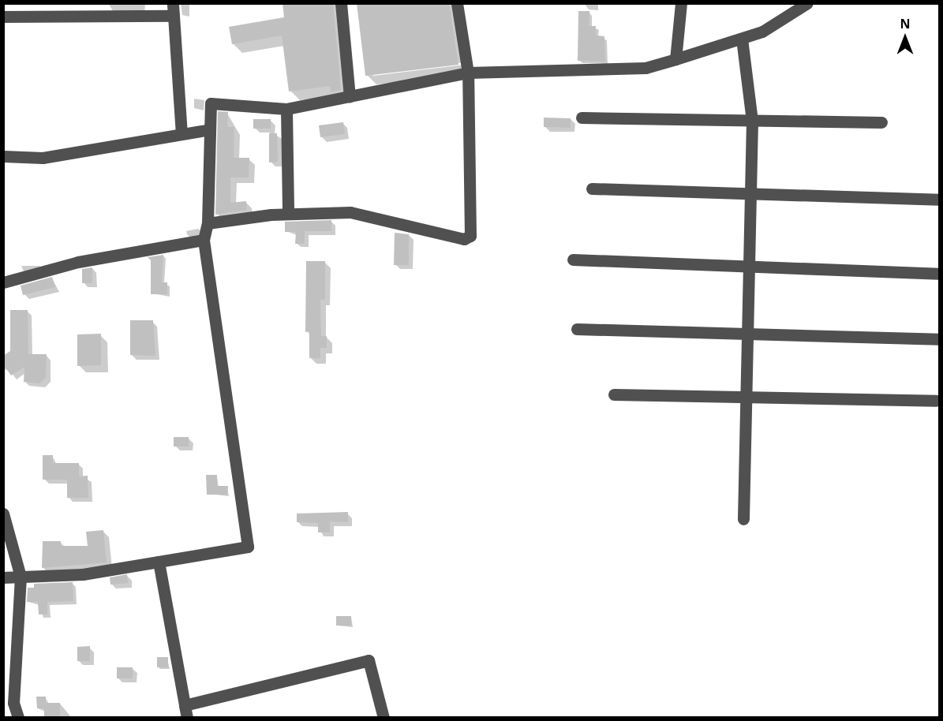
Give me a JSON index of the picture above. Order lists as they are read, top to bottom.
{
  "north": "top"
}
